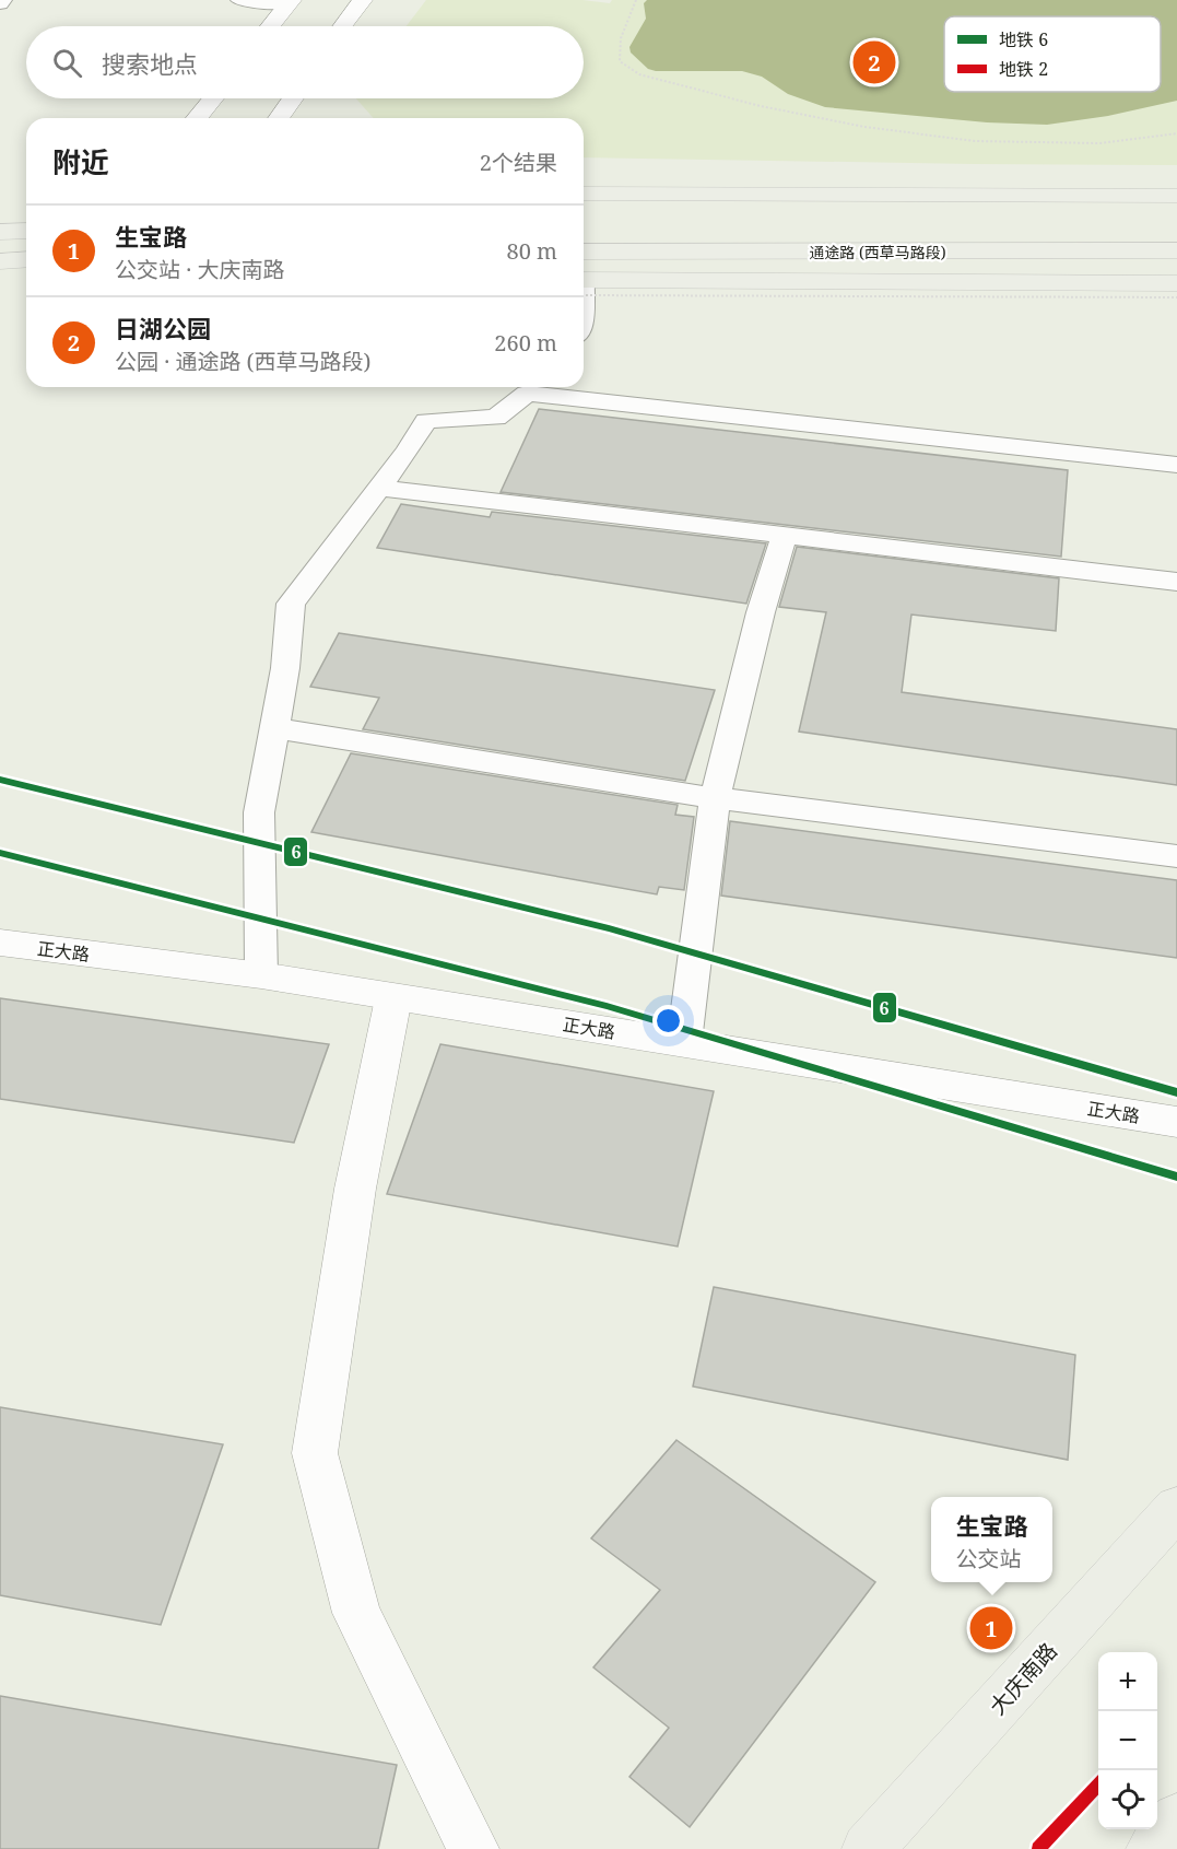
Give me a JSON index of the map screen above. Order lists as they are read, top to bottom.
{
  "streets": {
    "main road": ["通途路 (西草马路段)", "大庆南路"],
    "street": ["正大路"]
  },
  "lines": ["metro line 6", "metro line 2"],
  "legend": ["地铁 6", "地铁 2"],
  "page": {
    "search": "搜索地点",
    "pins": ["2", "1"],
    "heading": ["附近", "2个结果"],
    "list": [
      {
        "mark": "1",
        "name": "生宝路",
        "note": "公交站 · 大庆南路",
        "value": "80 m"
      },
      {
        "mark": "2",
        "name": "日湖公园",
        "note": "公园 · 通途路 (西草马路段)",
        "value": "260 m"
      }
    ],
    "popup": ["生宝路", "公交站"],
    "map_buttons": ["+", "−"]
  }
}
